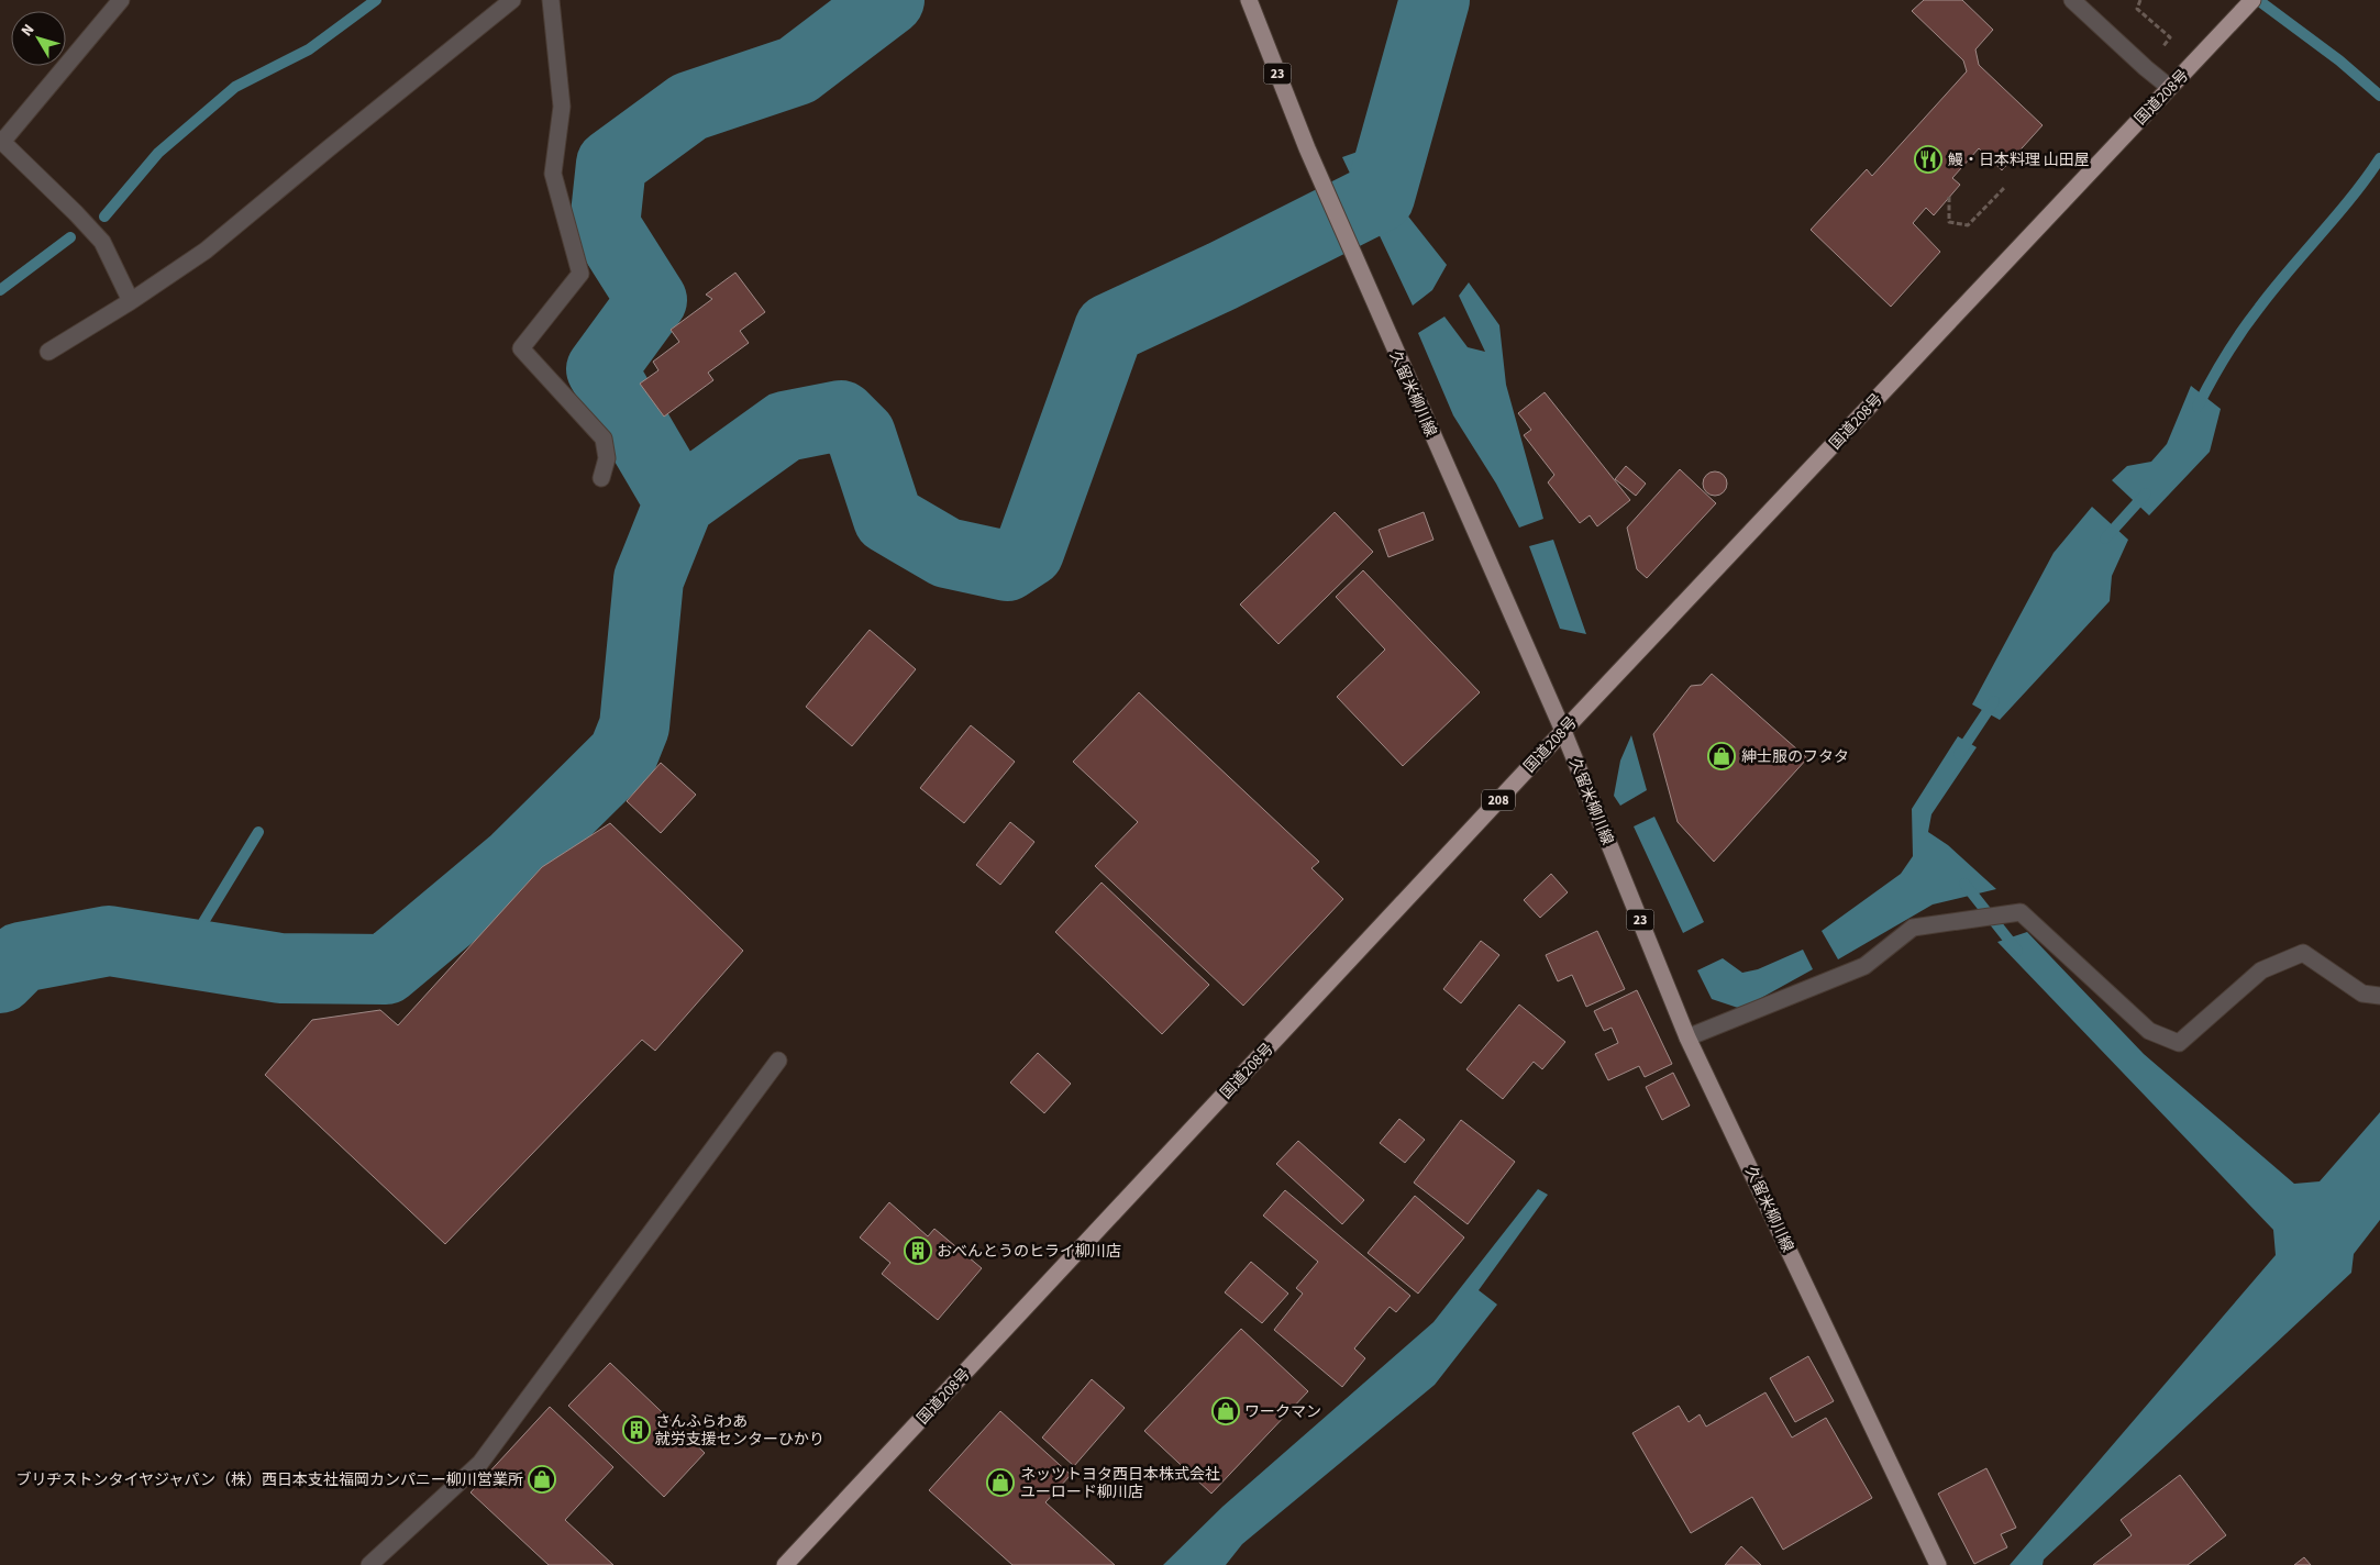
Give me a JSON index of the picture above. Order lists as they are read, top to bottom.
{
  "streets": {
    "highway": ["国道208号", "208"],
    "main road": ["23", "久留米柳川線"]
  },
  "crossings": [
    ["国道208号", "久留米柳川線"]
  ],
  "places": {
    "restaurant": ["鰻・日本料理 山田屋"],
    "shop": [
      "紳士服のフタタ",
      "ワークマン",
      "ブリヂストンタイヤジャパン（株）西日本支社福岡カンパニー柳川営業所",
      "ネッツトヨタ西日本株式会社 ユーロード柳川店"
    ],
    "building": ["おべんとうのヒライ柳川店", "さんふらわあ 就労支援センターひかり"]
  },
  "north": "top left"
}
